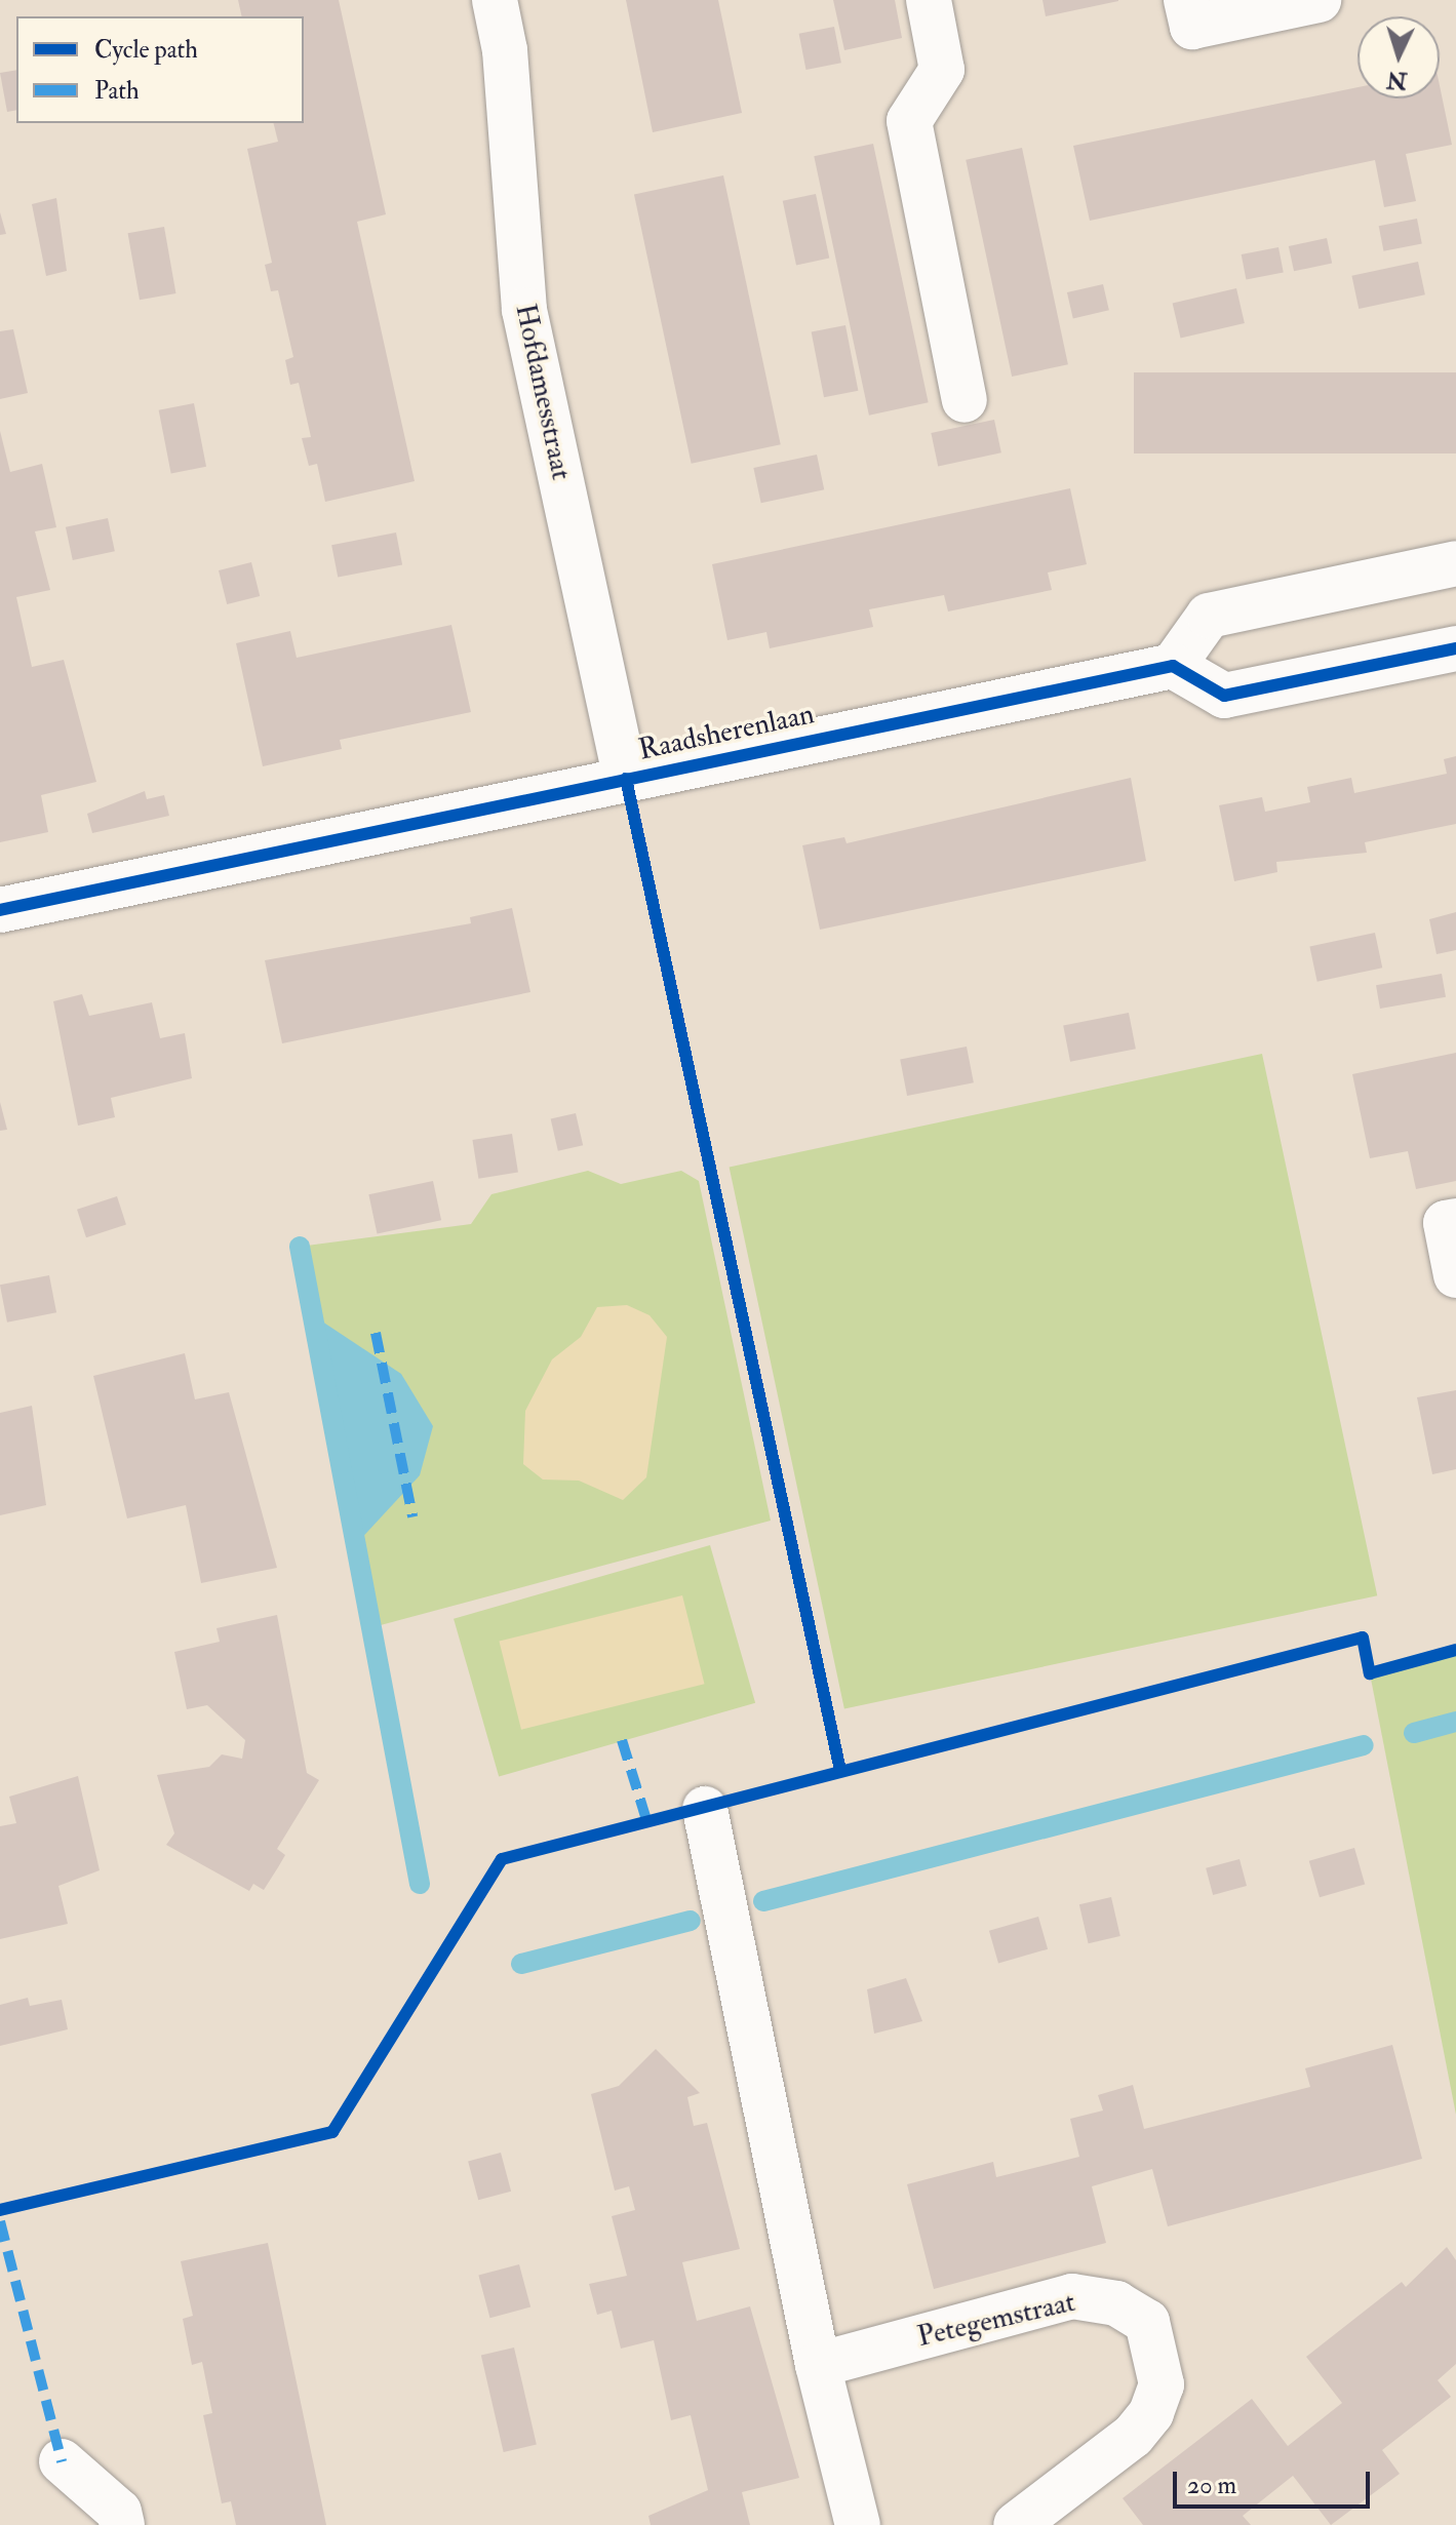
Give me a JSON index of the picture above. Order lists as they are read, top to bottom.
{
  "streets": {
    "street": ["Hofdamesstraat", "Raadsherenlaan", "Petegemstraat"]
  },
  "crossings": [
    ["Hofdamesstraat", "Raadsherenlaan"]
  ],
  "legend": ["Cycle path", "Path"],
  "scale_bar": "20 m",
  "north": "bottom"
}
